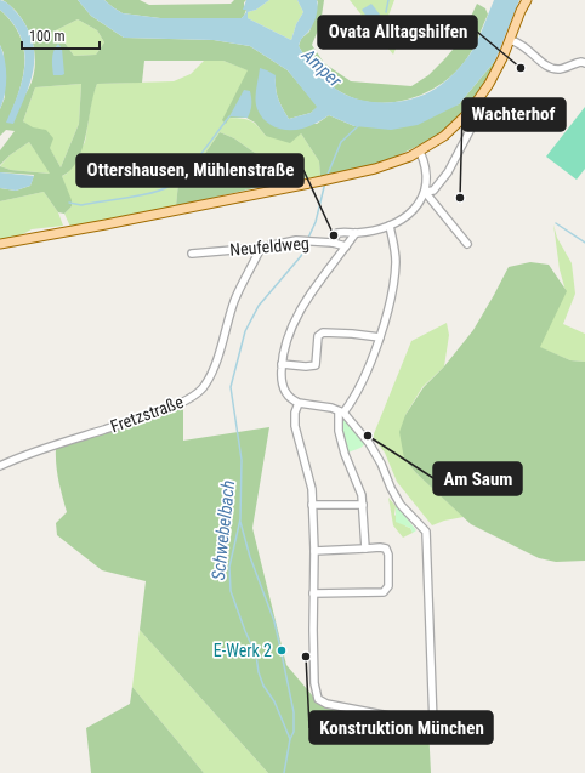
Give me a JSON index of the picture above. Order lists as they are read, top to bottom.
{
  "streets": {
    "street": ["Neufeldweg", "Fretzstraße"]
  },
  "crossings": [
    ["Neufeldweg", "Fretzstraße"]
  ],
  "water": ["Amper", "Schwebelbach"],
  "places": [
    "Ovata Alltagshilfen",
    "Wachterhof",
    "Ottershausen, Mühlenstraße",
    "Am Saum",
    "E-Werk 2",
    "Konstruktion München"
  ],
  "scale_bar": "100 m"
}
